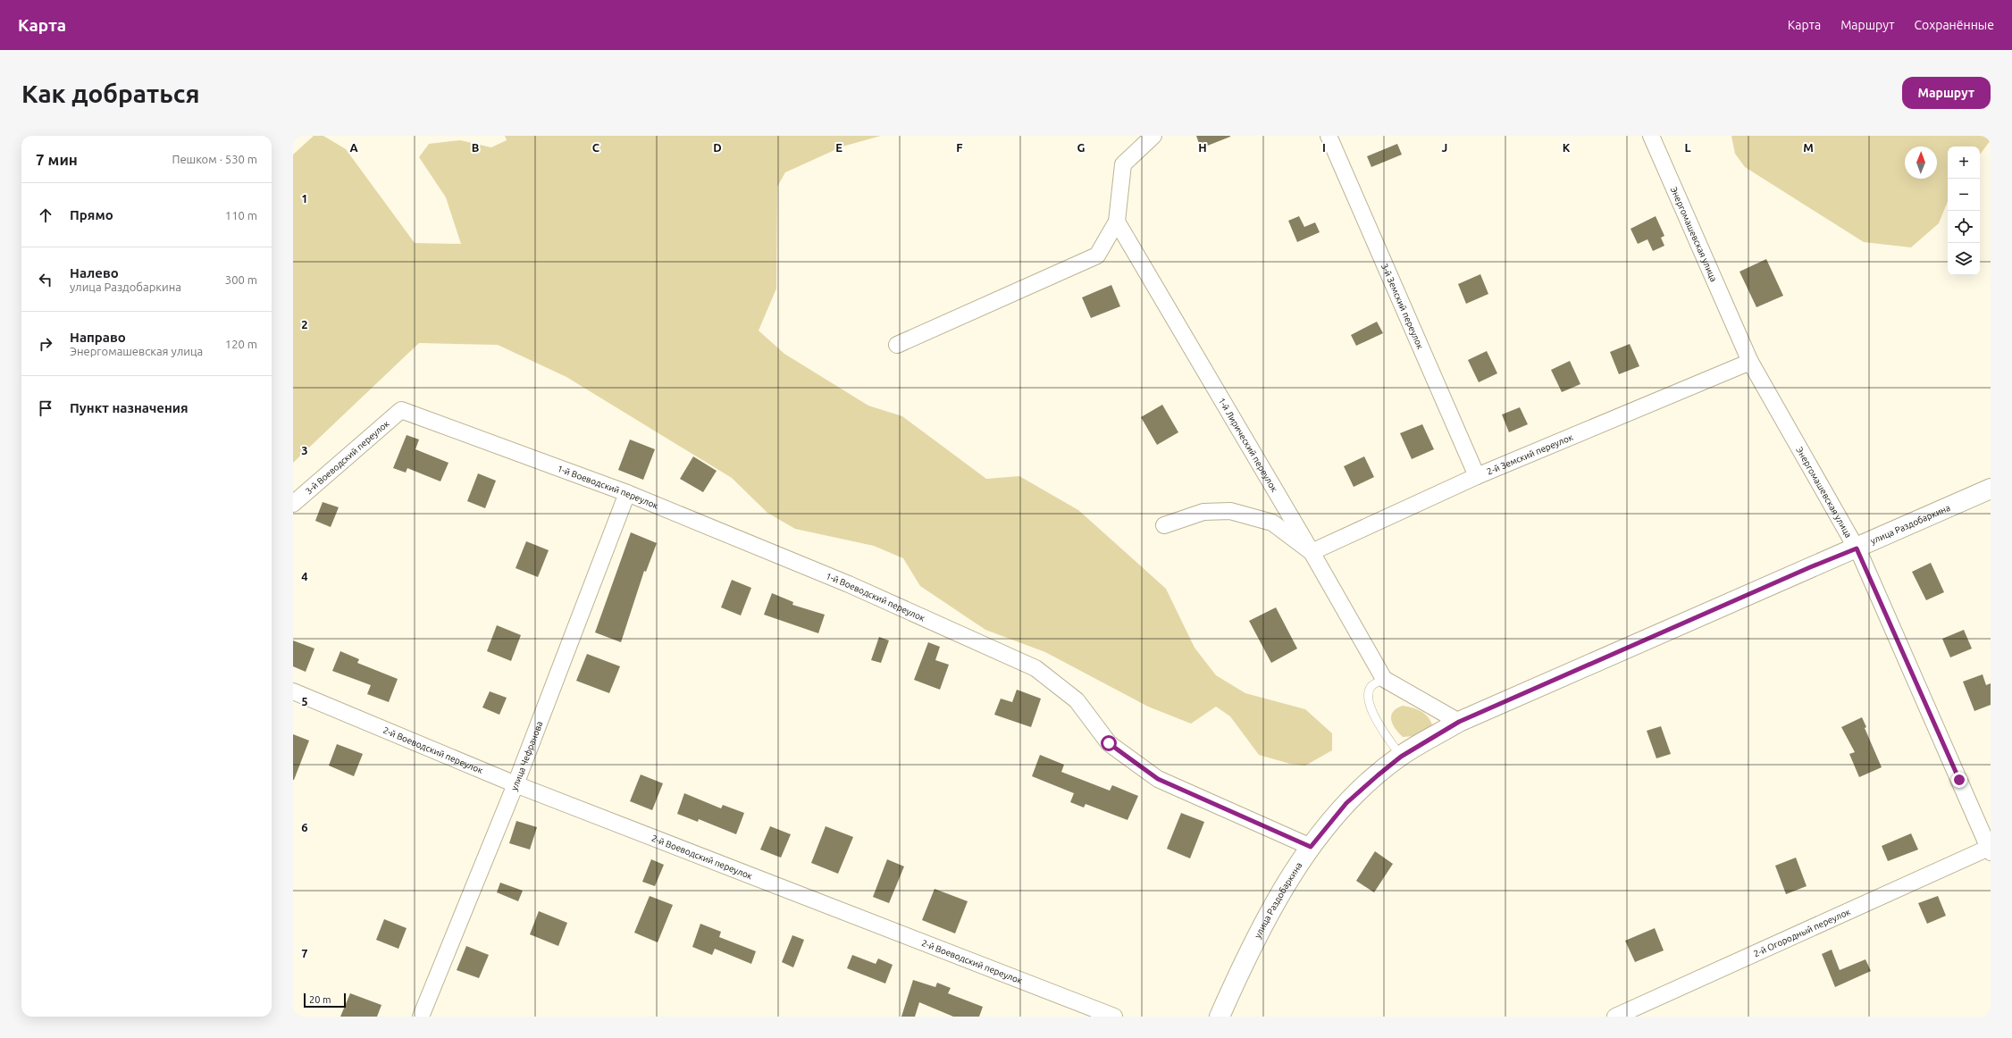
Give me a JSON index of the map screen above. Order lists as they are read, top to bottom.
{
  "streets": {
    "street": [
      "Энергомашевская улица",
      "3-й Земский переулок",
      "1-й Лирический переулок",
      "2-й Земский переулок",
      "3-й Воеводский переулок",
      "1-й Воеводский переулок",
      "улица Раздобаркина",
      "2-й Воеводский переулок",
      "улица Чефранова",
      "2-й Огородный переулок"
    ]
  },
  "crossings": [
    ["Энергомашевская улица", "2-й Земский переулок"],
    ["Энергомашевская улица", "улица Раздобаркина"],
    ["Энергомашевская улица", "2-й Огородный переулок"],
    ["3-й Земский переулок", "2-й Земский переулок"],
    ["1-й Лирический переулок", "2-й Земский переулок"],
    ["3-й Воеводский переулок", "1-й Воеводский переулок"],
    ["1-й Воеводский переулок", "улица Раздобаркина"],
    ["1-й Воеводский переулок", "улица Чефранова"],
    ["2-й Воеводский переулок", "улица Чефранова"]
  ],
  "scale_bar": "20 m",
  "north": "top",
  "page": {
    "header": "Карта",
    "nav": ["Карта", "Маршрут", "Сохранённые"],
    "buttons": "Маршрут",
    "title": "Как добраться",
    "heading": ["7 мин", "Пешком · 530 m"],
    "map_buttons": ["+", "−"],
    "list": [
      ["Прямо", "110 m"],
      ["Налево", "улица Раздобаркина", "300 m"],
      ["Направо", "Энергомашевская улица", "120 m"],
      "Пункт назначения"
    ],
    "scale": "20 m"
  },
  "grid": {
    "columns": [
      "A",
      "B",
      "C",
      "D",
      "E",
      "F",
      "G",
      "H",
      "I",
      "J",
      "K",
      "L",
      "M"
    ],
    "rows": [
      "1",
      "2",
      "3",
      "4",
      "5",
      "6",
      "7"
    ]
  }
}
